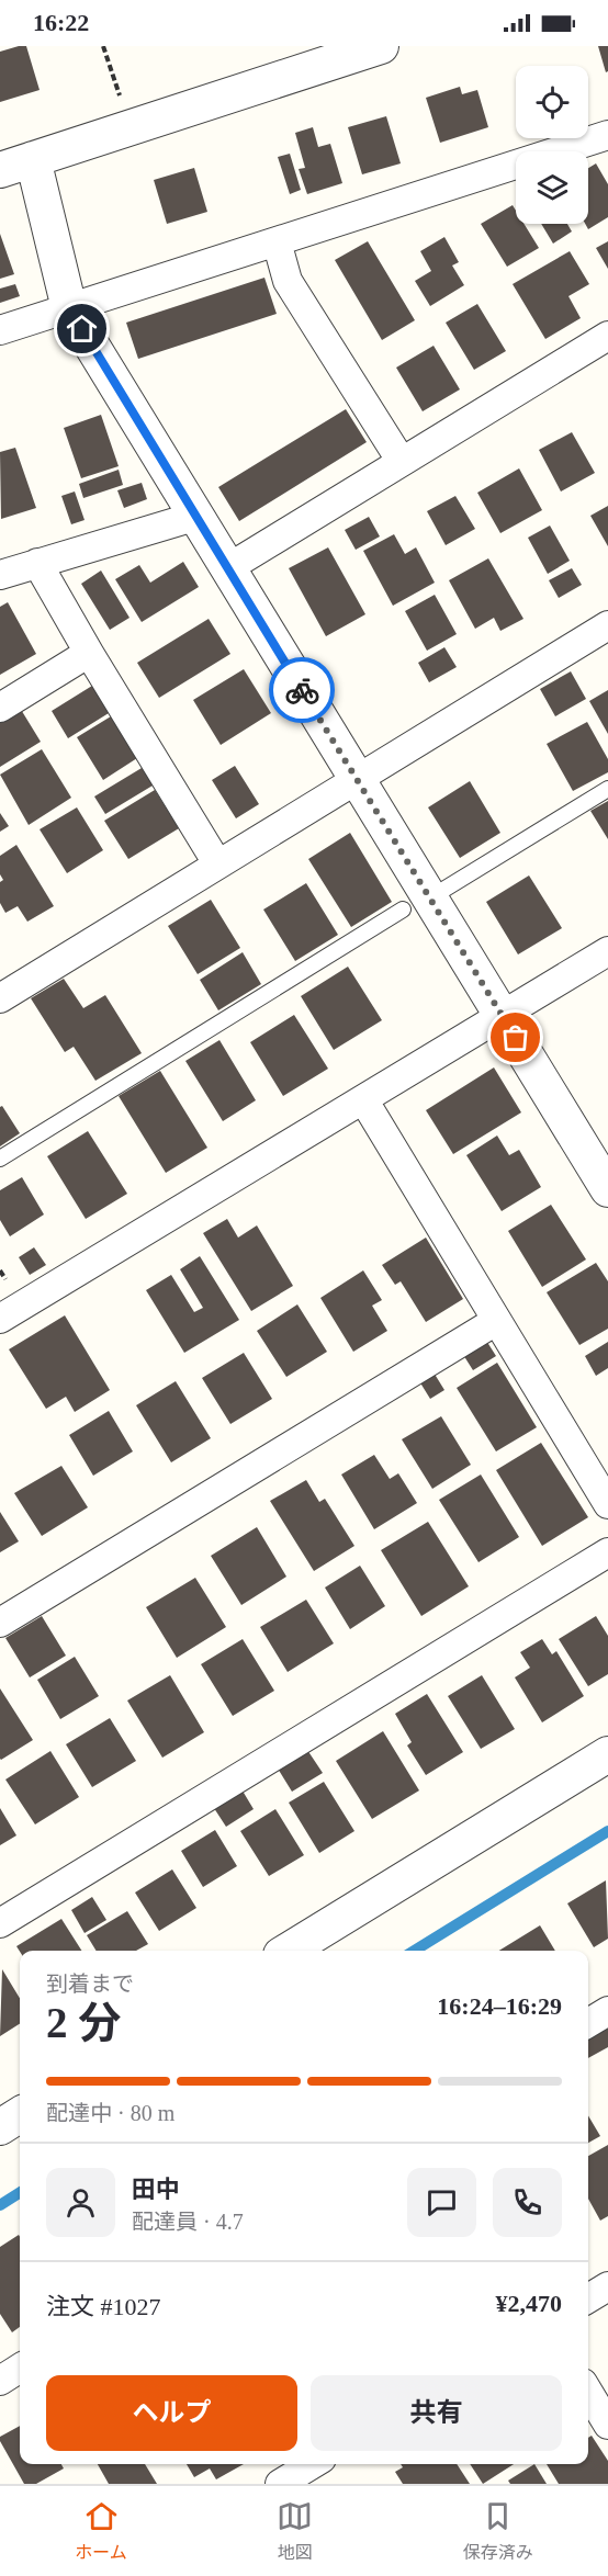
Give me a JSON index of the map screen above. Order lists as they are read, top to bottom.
{
  "page": {
    "status": "16:22",
    "heading": ["2 分", "到着まで", "16:24–16:29"],
    "panel": [
      "田中",
      "配達員 · 4.7",
      "注文 #1027",
      "¥2,470"
    ],
    "bar": "配達中 · 80 m",
    "buttons": ["ヘルプ", "共有"],
    "tabs": ["ホーム", "地図", "保存済み"]
  }
}
